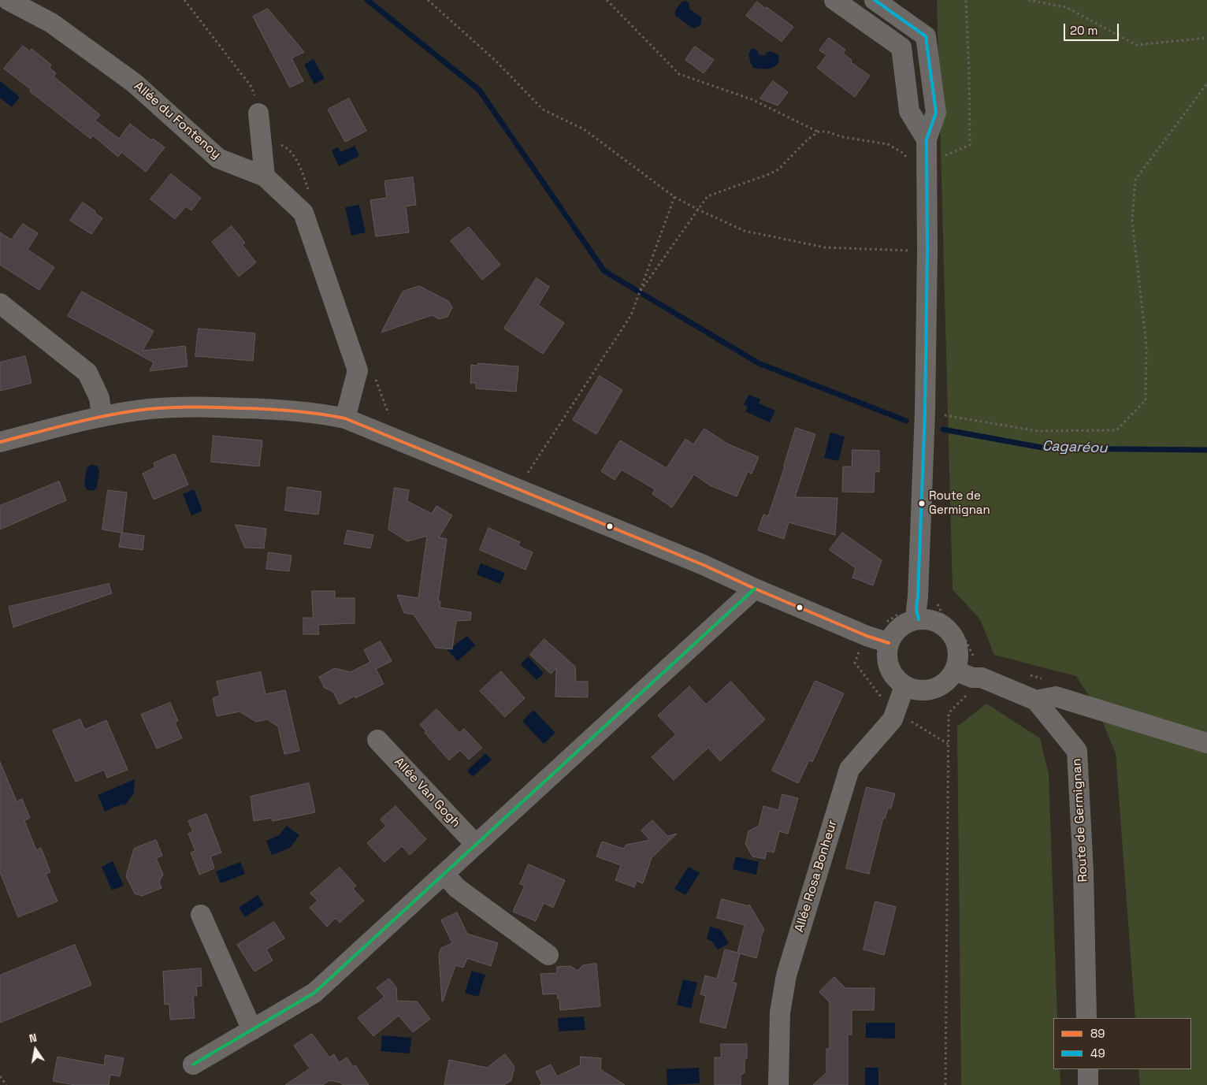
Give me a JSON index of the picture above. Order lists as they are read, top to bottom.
{
  "streets": {
    "street": [
      "Allée du Fontenoy",
      "Allée Van Gogh",
      "Route de Germignan",
      "Allée Rosa Bonheur"
    ]
  },
  "crossings": [
    ["Route de Germignan", "Allée Rosa Bonheur"]
  ],
  "water": ["Cagaréou"],
  "places": ["Route de Germignan"],
  "lines": ["transit line 49", "transit line 89"],
  "legend": ["89", "49"],
  "scale_bar": "20 m",
  "north": "top"
}
